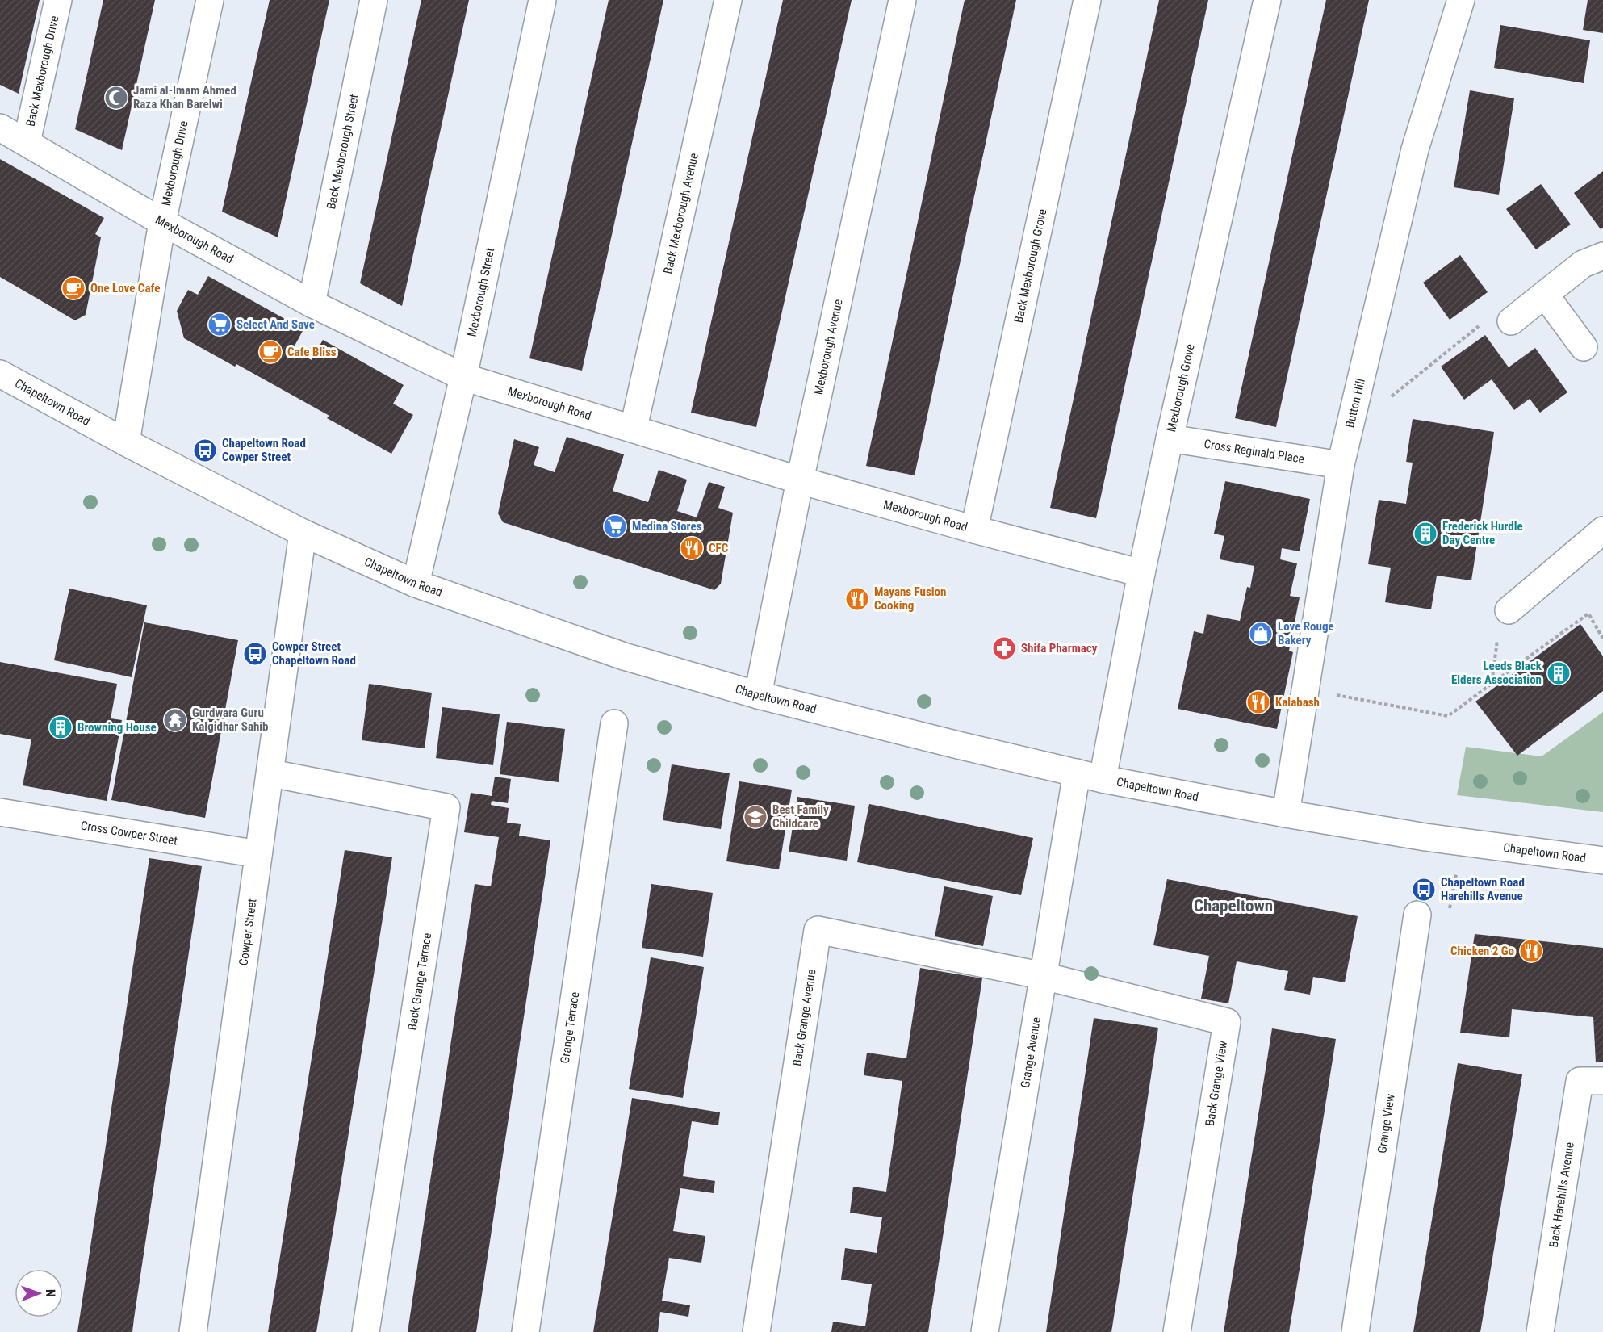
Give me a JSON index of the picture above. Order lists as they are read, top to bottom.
{
  "streets": {
    "street": [
      "Back Mexborough Drive",
      "Back Mexborough Street",
      "Mexborough Drive",
      "Back Mexborough Avenue",
      "Mexborough Road",
      "Back Mexborough Grove",
      "Mexborough Street",
      "Mexborough Avenue",
      "Mexborough Grove",
      "Chapeltown Road",
      "Button Hill",
      "Cross Reginald Place",
      "Cross Cowper Street",
      "Cowper Street",
      "Back Grange Terrace",
      "Back Grange Avenue",
      "Grange Terrace",
      "Grange Avenue",
      "Back Grange View",
      "Grange View",
      "Back Harehills Avenue"
    ]
  },
  "crossings": [
    ["Back Mexborough Drive", "Mexborough Road"],
    ["Back Mexborough Street", "Mexborough Road"],
    ["Mexborough Drive", "Mexborough Road"],
    ["Mexborough Drive", "Chapeltown Road"],
    ["Back Mexborough Avenue", "Mexborough Road"],
    ["Mexborough Road", "Back Mexborough Grove"],
    ["Mexborough Road", "Mexborough Street"],
    ["Mexborough Road", "Mexborough Avenue"],
    ["Mexborough Road", "Mexborough Grove"],
    ["Mexborough Street", "Chapeltown Road"],
    ["Mexborough Avenue", "Chapeltown Road"],
    ["Mexborough Grove", "Chapeltown Road"],
    ["Mexborough Grove", "Cross Reginald Place"],
    ["Chapeltown Road", "Button Hill"],
    ["Chapeltown Road", "Cowper Street"],
    ["Chapeltown Road", "Grange Avenue"],
    ["Button Hill", "Cross Reginald Place"],
    ["Cross Cowper Street", "Cowper Street"],
    ["Cowper Street", "Back Grange Terrace"],
    ["Back Grange Avenue", "Grange Avenue"],
    ["Back Grange Avenue", "Back Grange View"],
    ["Grange Avenue", "Back Grange View"]
  ],
  "districts": ["Chapeltown"],
  "places": {
    "mosque": ["Jami al-Imam Ahmed Raza Khan Barelwi"],
    "cafe": ["One Love Cafe", "Cafe Bliss"],
    "supermarket": ["Select And Save", "Medina Stores"],
    "bus stop": ["Chapeltown Road Cowper Street", "Cowper Street Chapeltown Road", "Chapeltown Road Harehills Avenue"],
    "building": ["Frederick Hurdle Day Centre", "Leeds Black Elders Association", "Browning House"],
    "restaurant": [
      "CFC",
      "Mayans Fusion Cooking",
      "Kalabash",
      "Chicken 2 Go"
    ],
    "shop": ["Love Rouge Bakery"],
    "pharmacy": ["Shifa Pharmacy"],
    "temple": ["Gurdwara Guru Kalgidhar Sahib"],
    "school or university": ["Best Family Childcare"]
  },
  "north": "right"
}
